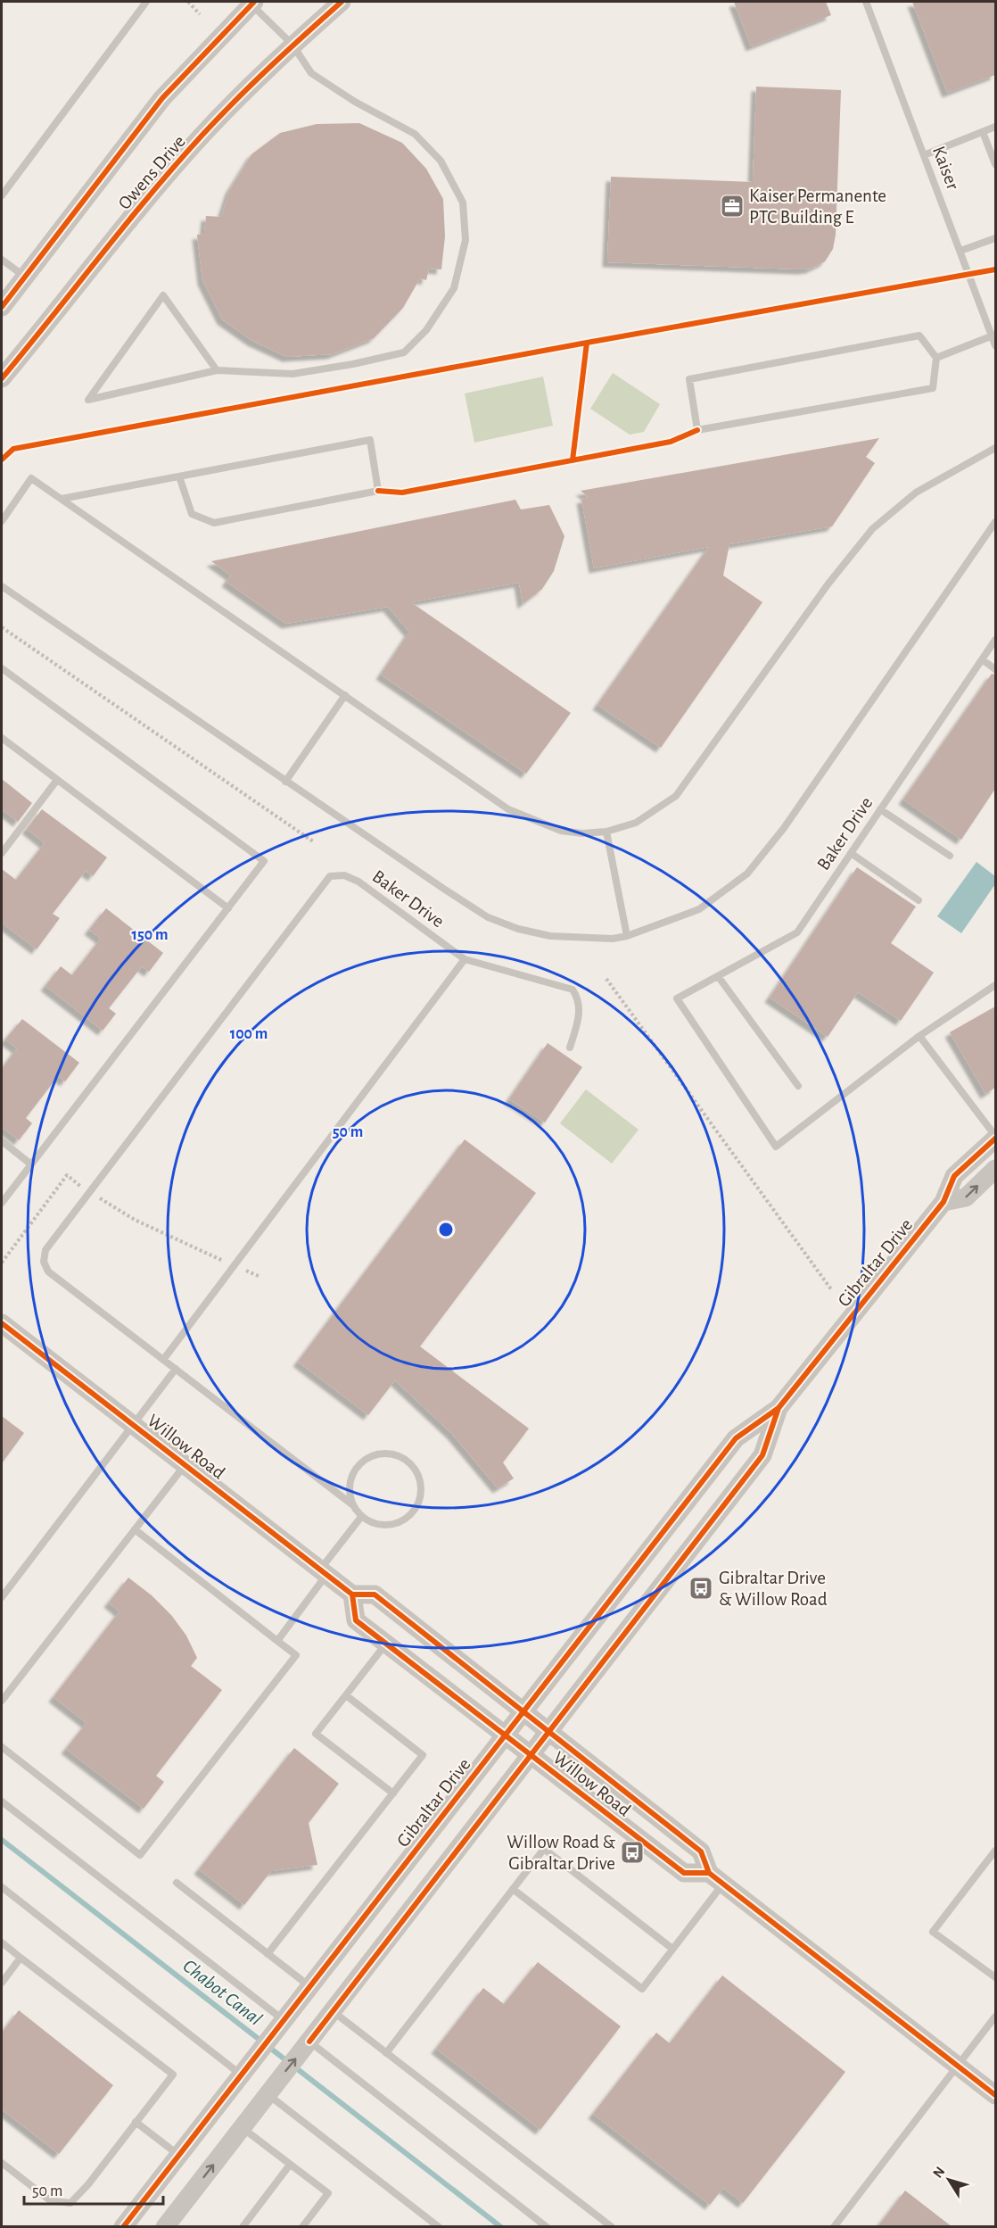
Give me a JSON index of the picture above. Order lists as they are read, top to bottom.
{
  "streets": {
    "street": ["Owens Drive", "Gibraltar Drive", "Willow Road"],
    "lane": ["Kaiser", "Baker Drive"]
  },
  "crossings": [
    ["Gibraltar Drive", "Willow Road"]
  ],
  "water": ["Chabot Canal"],
  "places": {
    "office": ["Kaiser Permanente PTC Building E"],
    "bus stop": ["Gibraltar Drive & Willow Road", "Willow Road & Gibraltar Drive"]
  },
  "scale_bar": "50 m",
  "north": "top left",
  "rings": ["150 m", "100 m", "50 m"]
}
